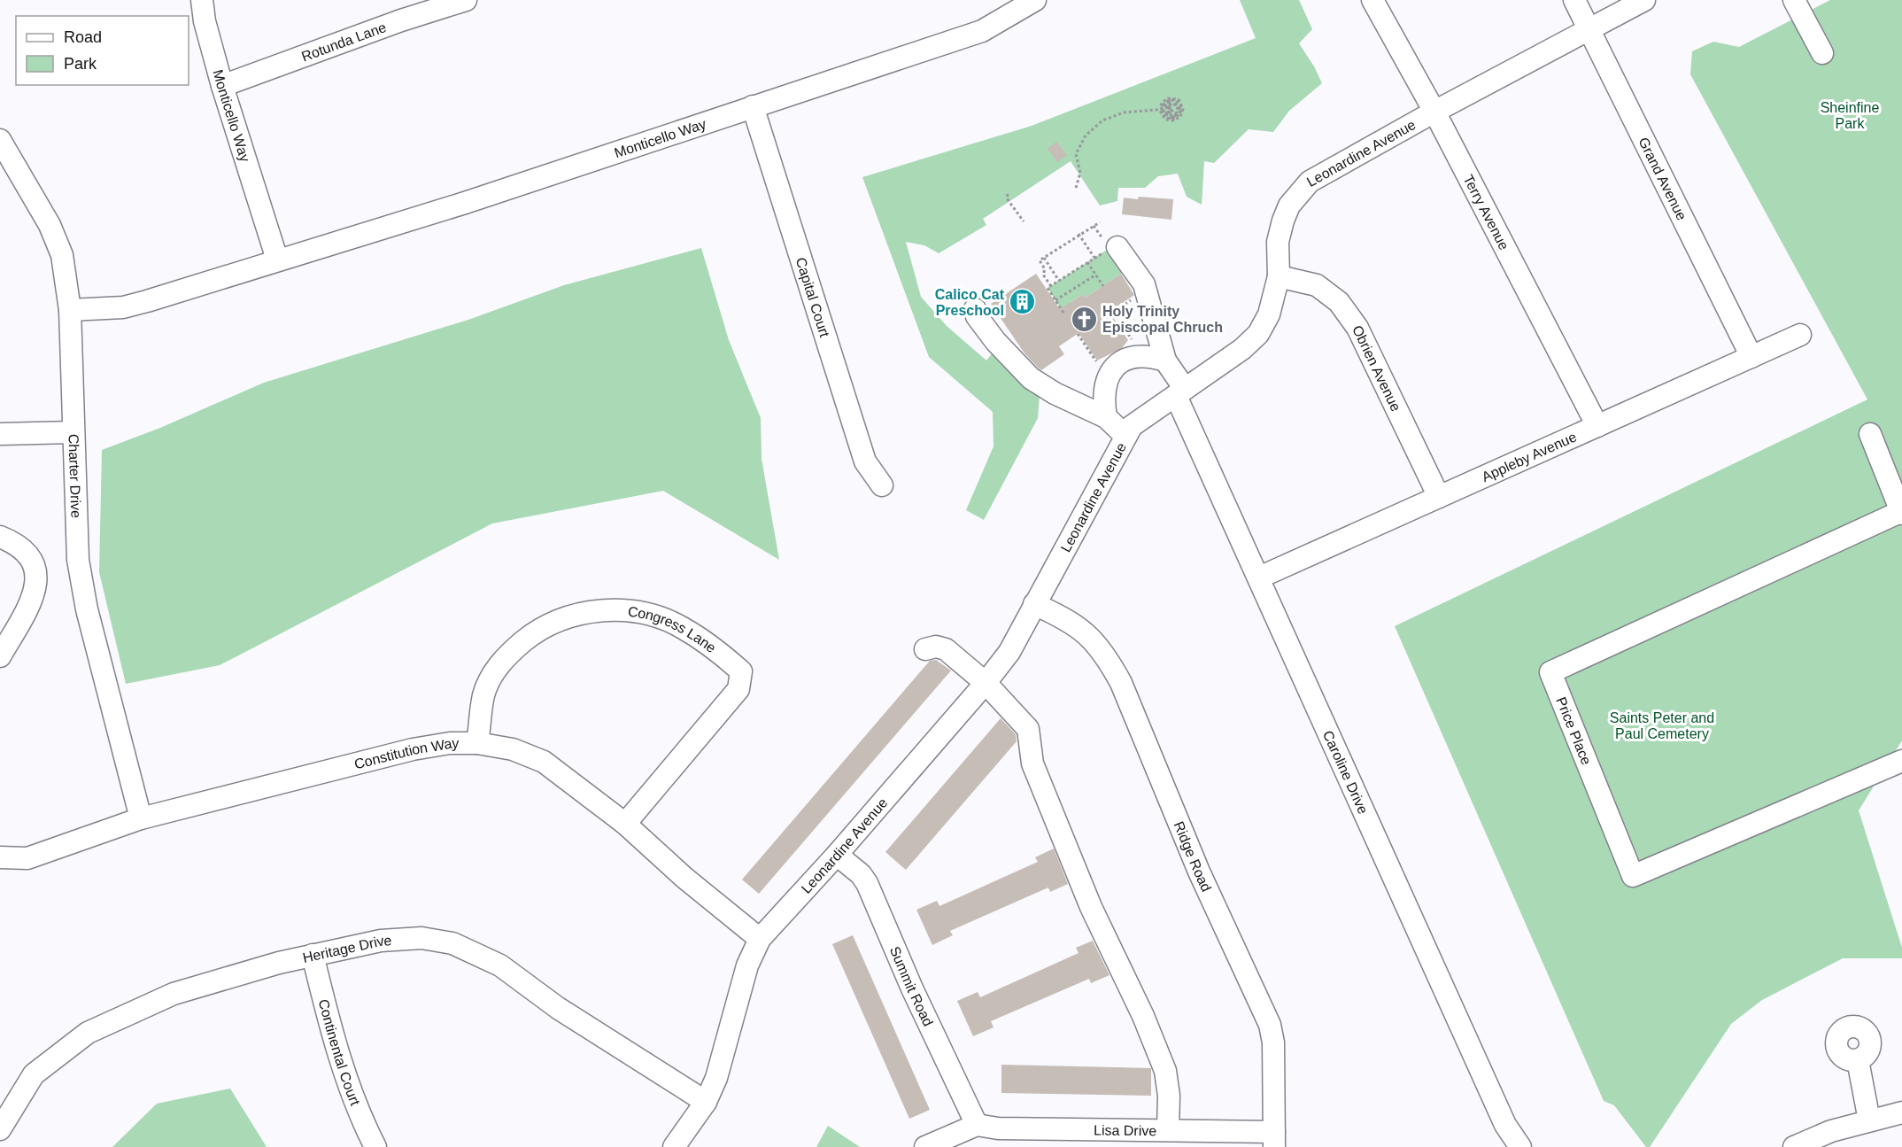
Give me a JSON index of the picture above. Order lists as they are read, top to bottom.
{
  "streets": {
    "street": [
      "Rotunda Lane",
      "Monticello Way",
      "Leonardine Avenue",
      "Grand Avenue",
      "Terry Avenue",
      "Capital Court",
      "Obrien Avenue",
      "Appleby Avenue",
      "Charter Drive",
      "Congress Lane",
      "Price Place",
      "Constitution Way",
      "Caroline Drive",
      "Ridge Road",
      "Heritage Drive",
      "Summit Road",
      "Continental Court",
      "Lisa Drive"
    ]
  },
  "crossings": [
    ["Rotunda Lane", "Monticello Way"],
    ["Monticello Way", "Capital Court"],
    ["Monticello Way", "Charter Drive"],
    ["Leonardine Avenue", "Grand Avenue"],
    ["Leonardine Avenue", "Terry Avenue"],
    ["Leonardine Avenue", "Obrien Avenue"],
    ["Leonardine Avenue", "Constitution Way"],
    ["Leonardine Avenue", "Caroline Drive"],
    ["Leonardine Avenue", "Ridge Road"],
    ["Leonardine Avenue", "Heritage Drive"],
    ["Leonardine Avenue", "Summit Road"],
    ["Grand Avenue", "Appleby Avenue"],
    ["Terry Avenue", "Appleby Avenue"],
    ["Obrien Avenue", "Appleby Avenue"],
    ["Appleby Avenue", "Caroline Drive"],
    ["Charter Drive", "Constitution Way"],
    ["Congress Lane", "Constitution Way"],
    ["Ridge Road", "Lisa Drive"],
    ["Heritage Drive", "Continental Court"],
    ["Summit Road", "Lisa Drive"]
  ],
  "parks": ["Sheinfine Park", "Saints Peter and Paul Cemetery"],
  "places": {
    "building": ["Calico Cat Preschool"],
    "church": ["Holy Trinity Episcopal Chruch"]
  },
  "legend": ["Road", "Park"]
}
